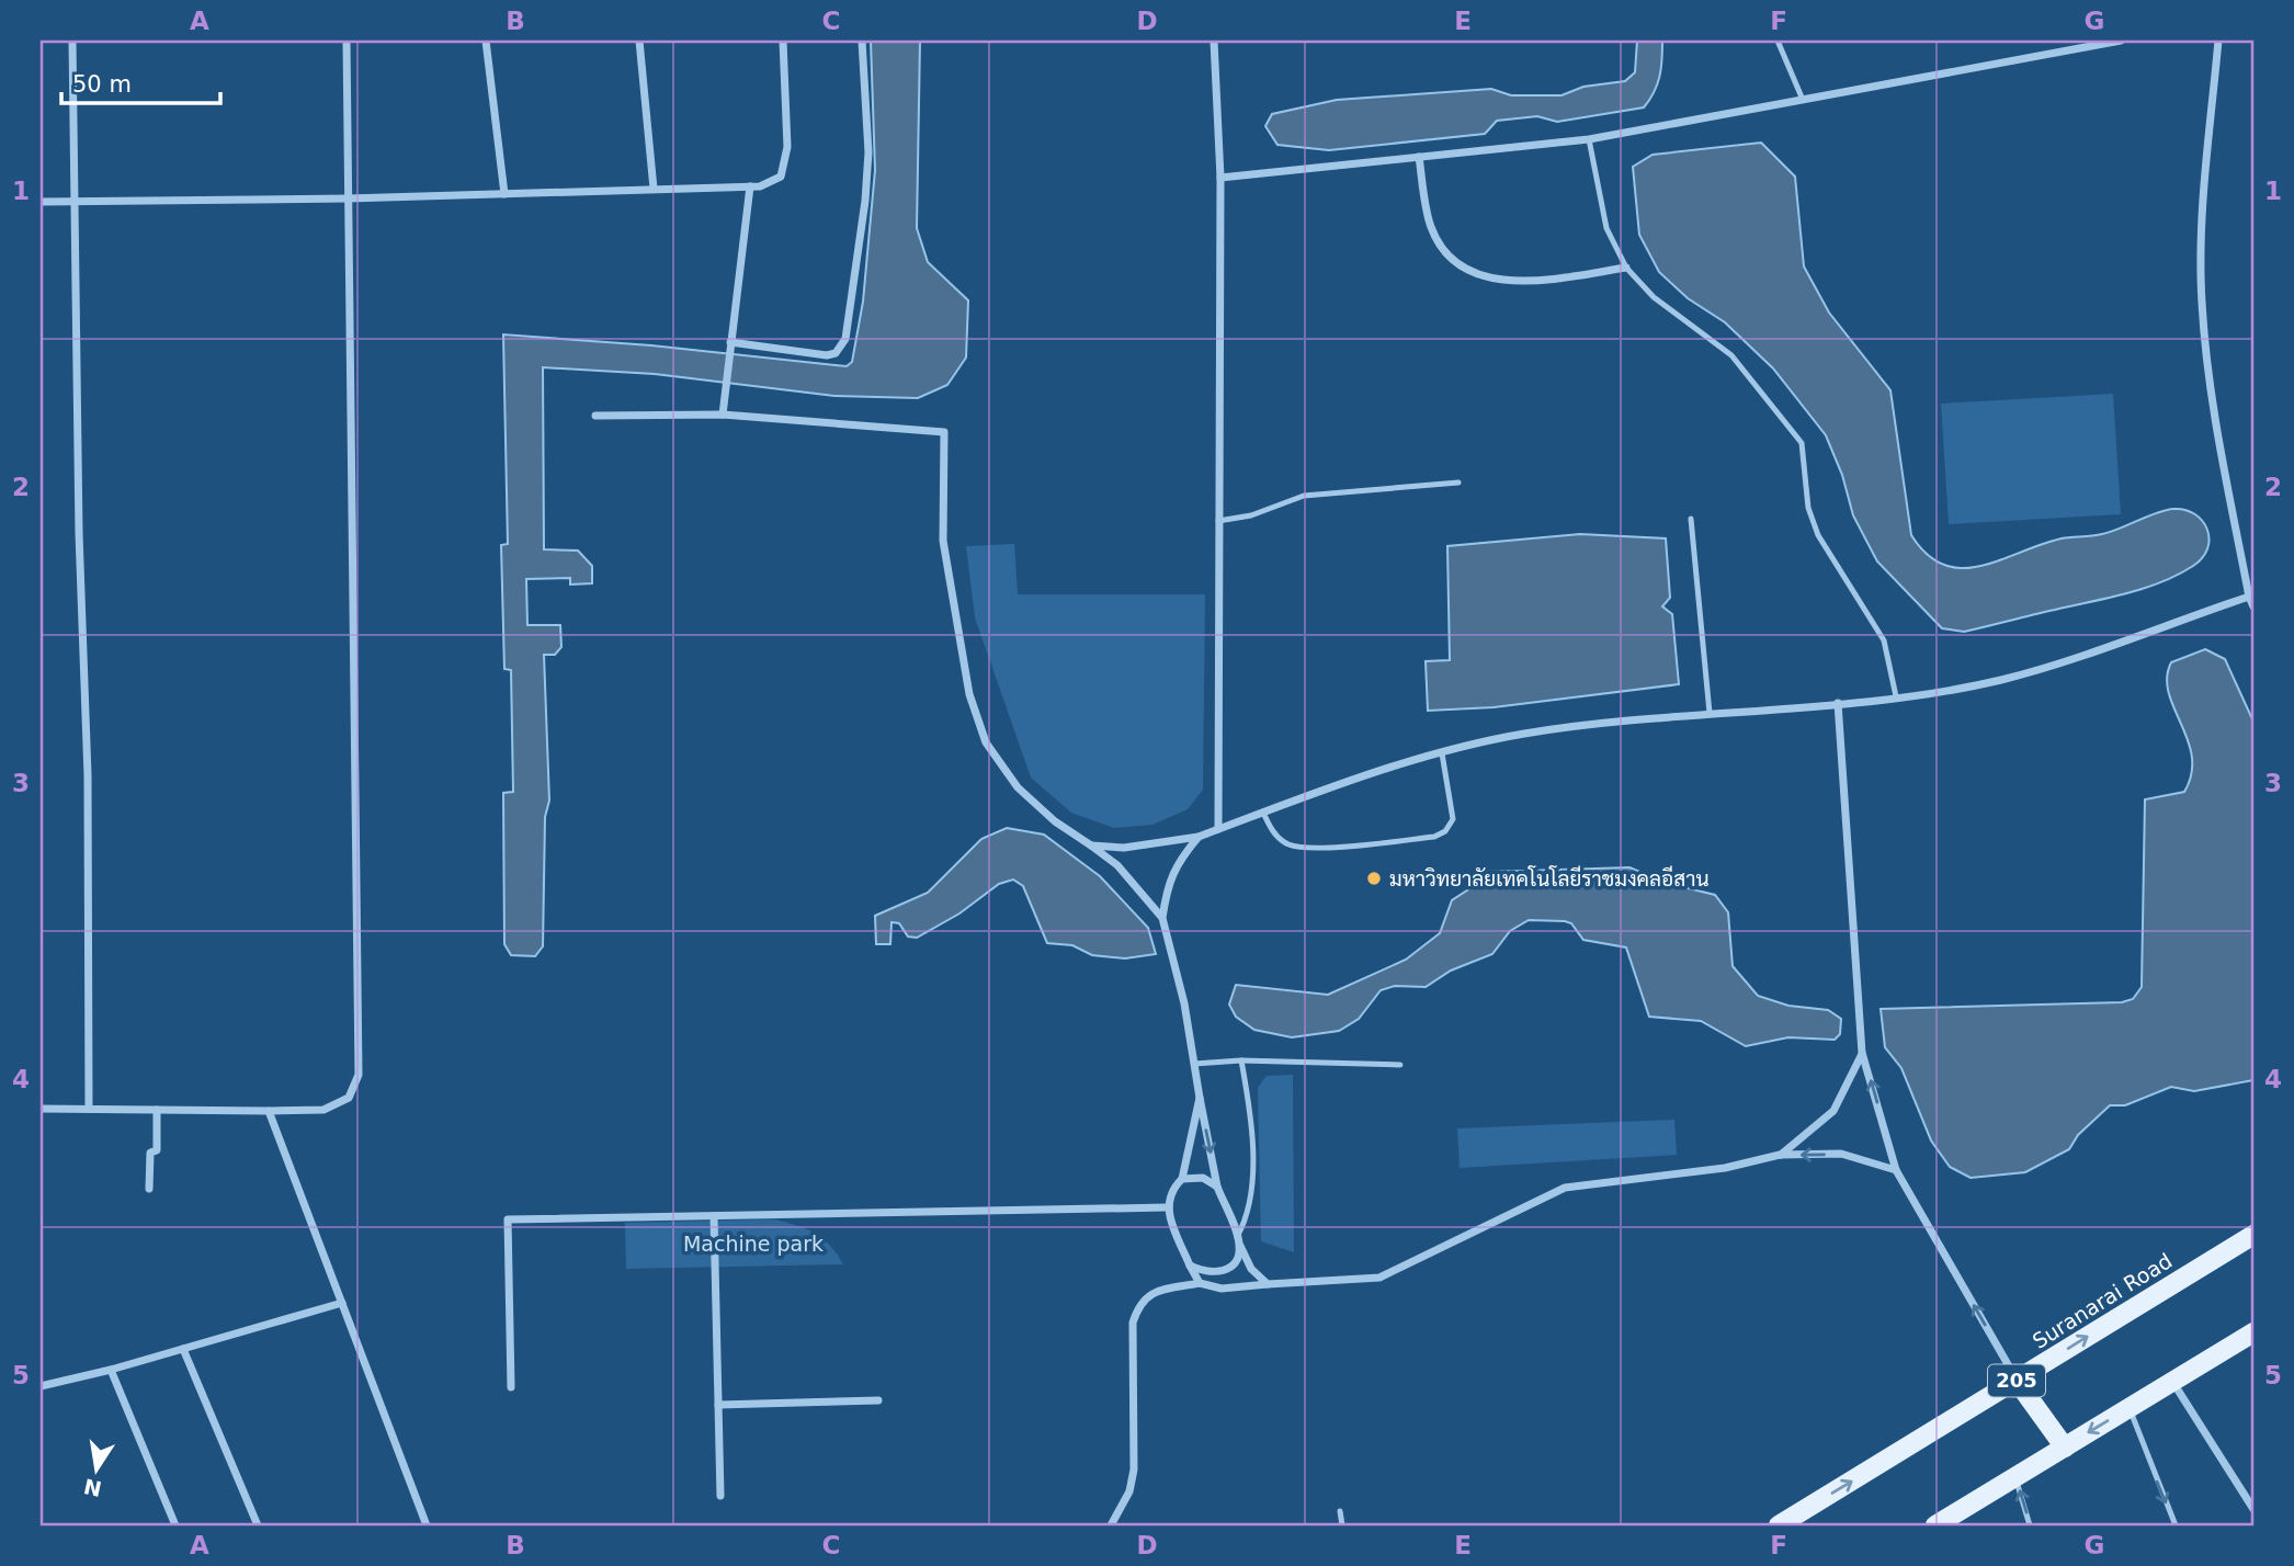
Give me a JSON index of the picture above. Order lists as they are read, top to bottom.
{
  "streets": {
    "main road": ["Suranarai Road", "205"]
  },
  "parks": ["Machine park"],
  "places": ["มหาวิทยาลัยเทคโนโลยีราชมงคลอีสาน"],
  "scale_bar": "50 m",
  "north": "bottom",
  "grid": {
    "columns": [
      "A",
      "B",
      "C",
      "D",
      "E",
      "F",
      "G"
    ],
    "rows": [
      "1",
      "2",
      "3",
      "4",
      "5"
    ]
  }
}
